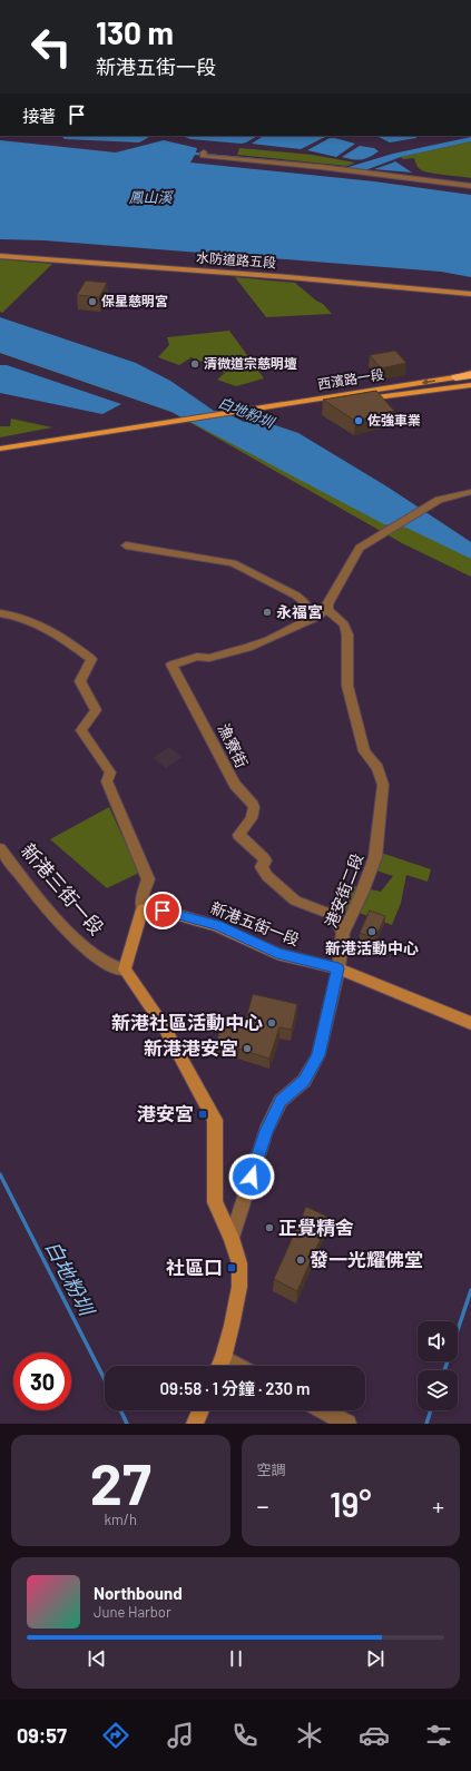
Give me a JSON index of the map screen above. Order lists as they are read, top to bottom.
{
  "streets": {
    "main road": ["西濱路一段"],
    "street": [
      "水防道路五段",
      "漁寮街",
      "新港三街一段",
      "港安街二段",
      "新港五街一段"
    ]
  },
  "crossings": [
    ["漁寮街", "港安街二段"],
    ["港安街二段", "新港五街一段"]
  ],
  "water": ["鳳山溪", "白地粉圳"],
  "places": {
    "other": [
      "保星慈明宮",
      "清微道宗慈明壇",
      "佐強車業",
      "永福宮",
      "新港活動中心",
      "新港社區活動中心",
      "新港港安宮",
      "正覺精舍",
      "發一光耀佛堂"
    ],
    "transit": ["港安宮", "社區口"]
  },
  "page": {
    "turn": ["130 m", "新港五街一段"],
    "then": "接著",
    "limit": "30",
    "trip": "09:58 · 1 分鐘 · 230 m",
    "tile": [
      ["27", "km/h"],
      "空調"
    ],
    "heat": ["−", "19°", "+"],
    "song": ["Northbound", "June Harbor"],
    "tabs": "09:57"
  }
}
